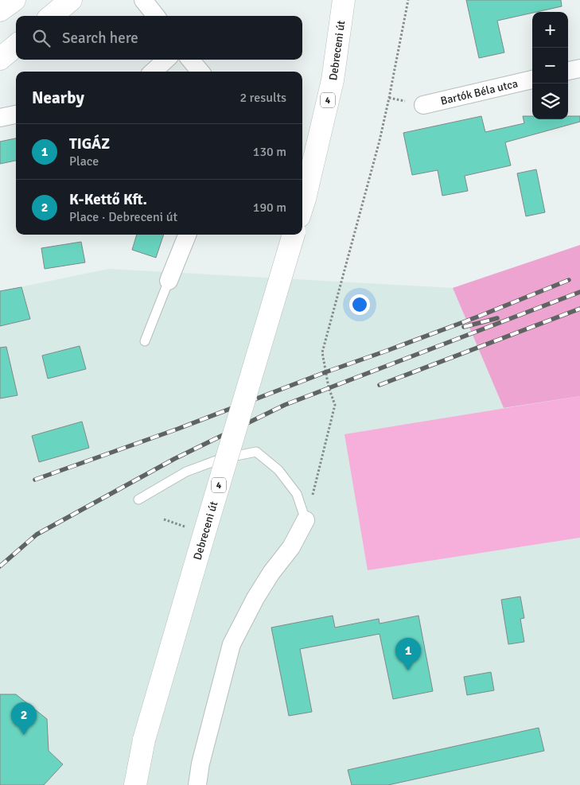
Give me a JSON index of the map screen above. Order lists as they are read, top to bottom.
{
  "streets": {
    "main road": ["Debreceni út", "4"],
    "street": ["Bartók Béla utca"]
  },
  "page": {
    "map_buttons": ["+", "−"],
    "search": "Search here",
    "heading": ["Nearby", "2 results"],
    "list": [
      {
        "mark": "1",
        "name": "TIGÁZ",
        "note": "Place",
        "value": "130 m"
      },
      {
        "mark": "2",
        "name": "K-Kettő Kft.",
        "note": "Place · Debreceni út",
        "value": "190 m"
      }
    ],
    "pins": ["1", "2"]
  }
}
